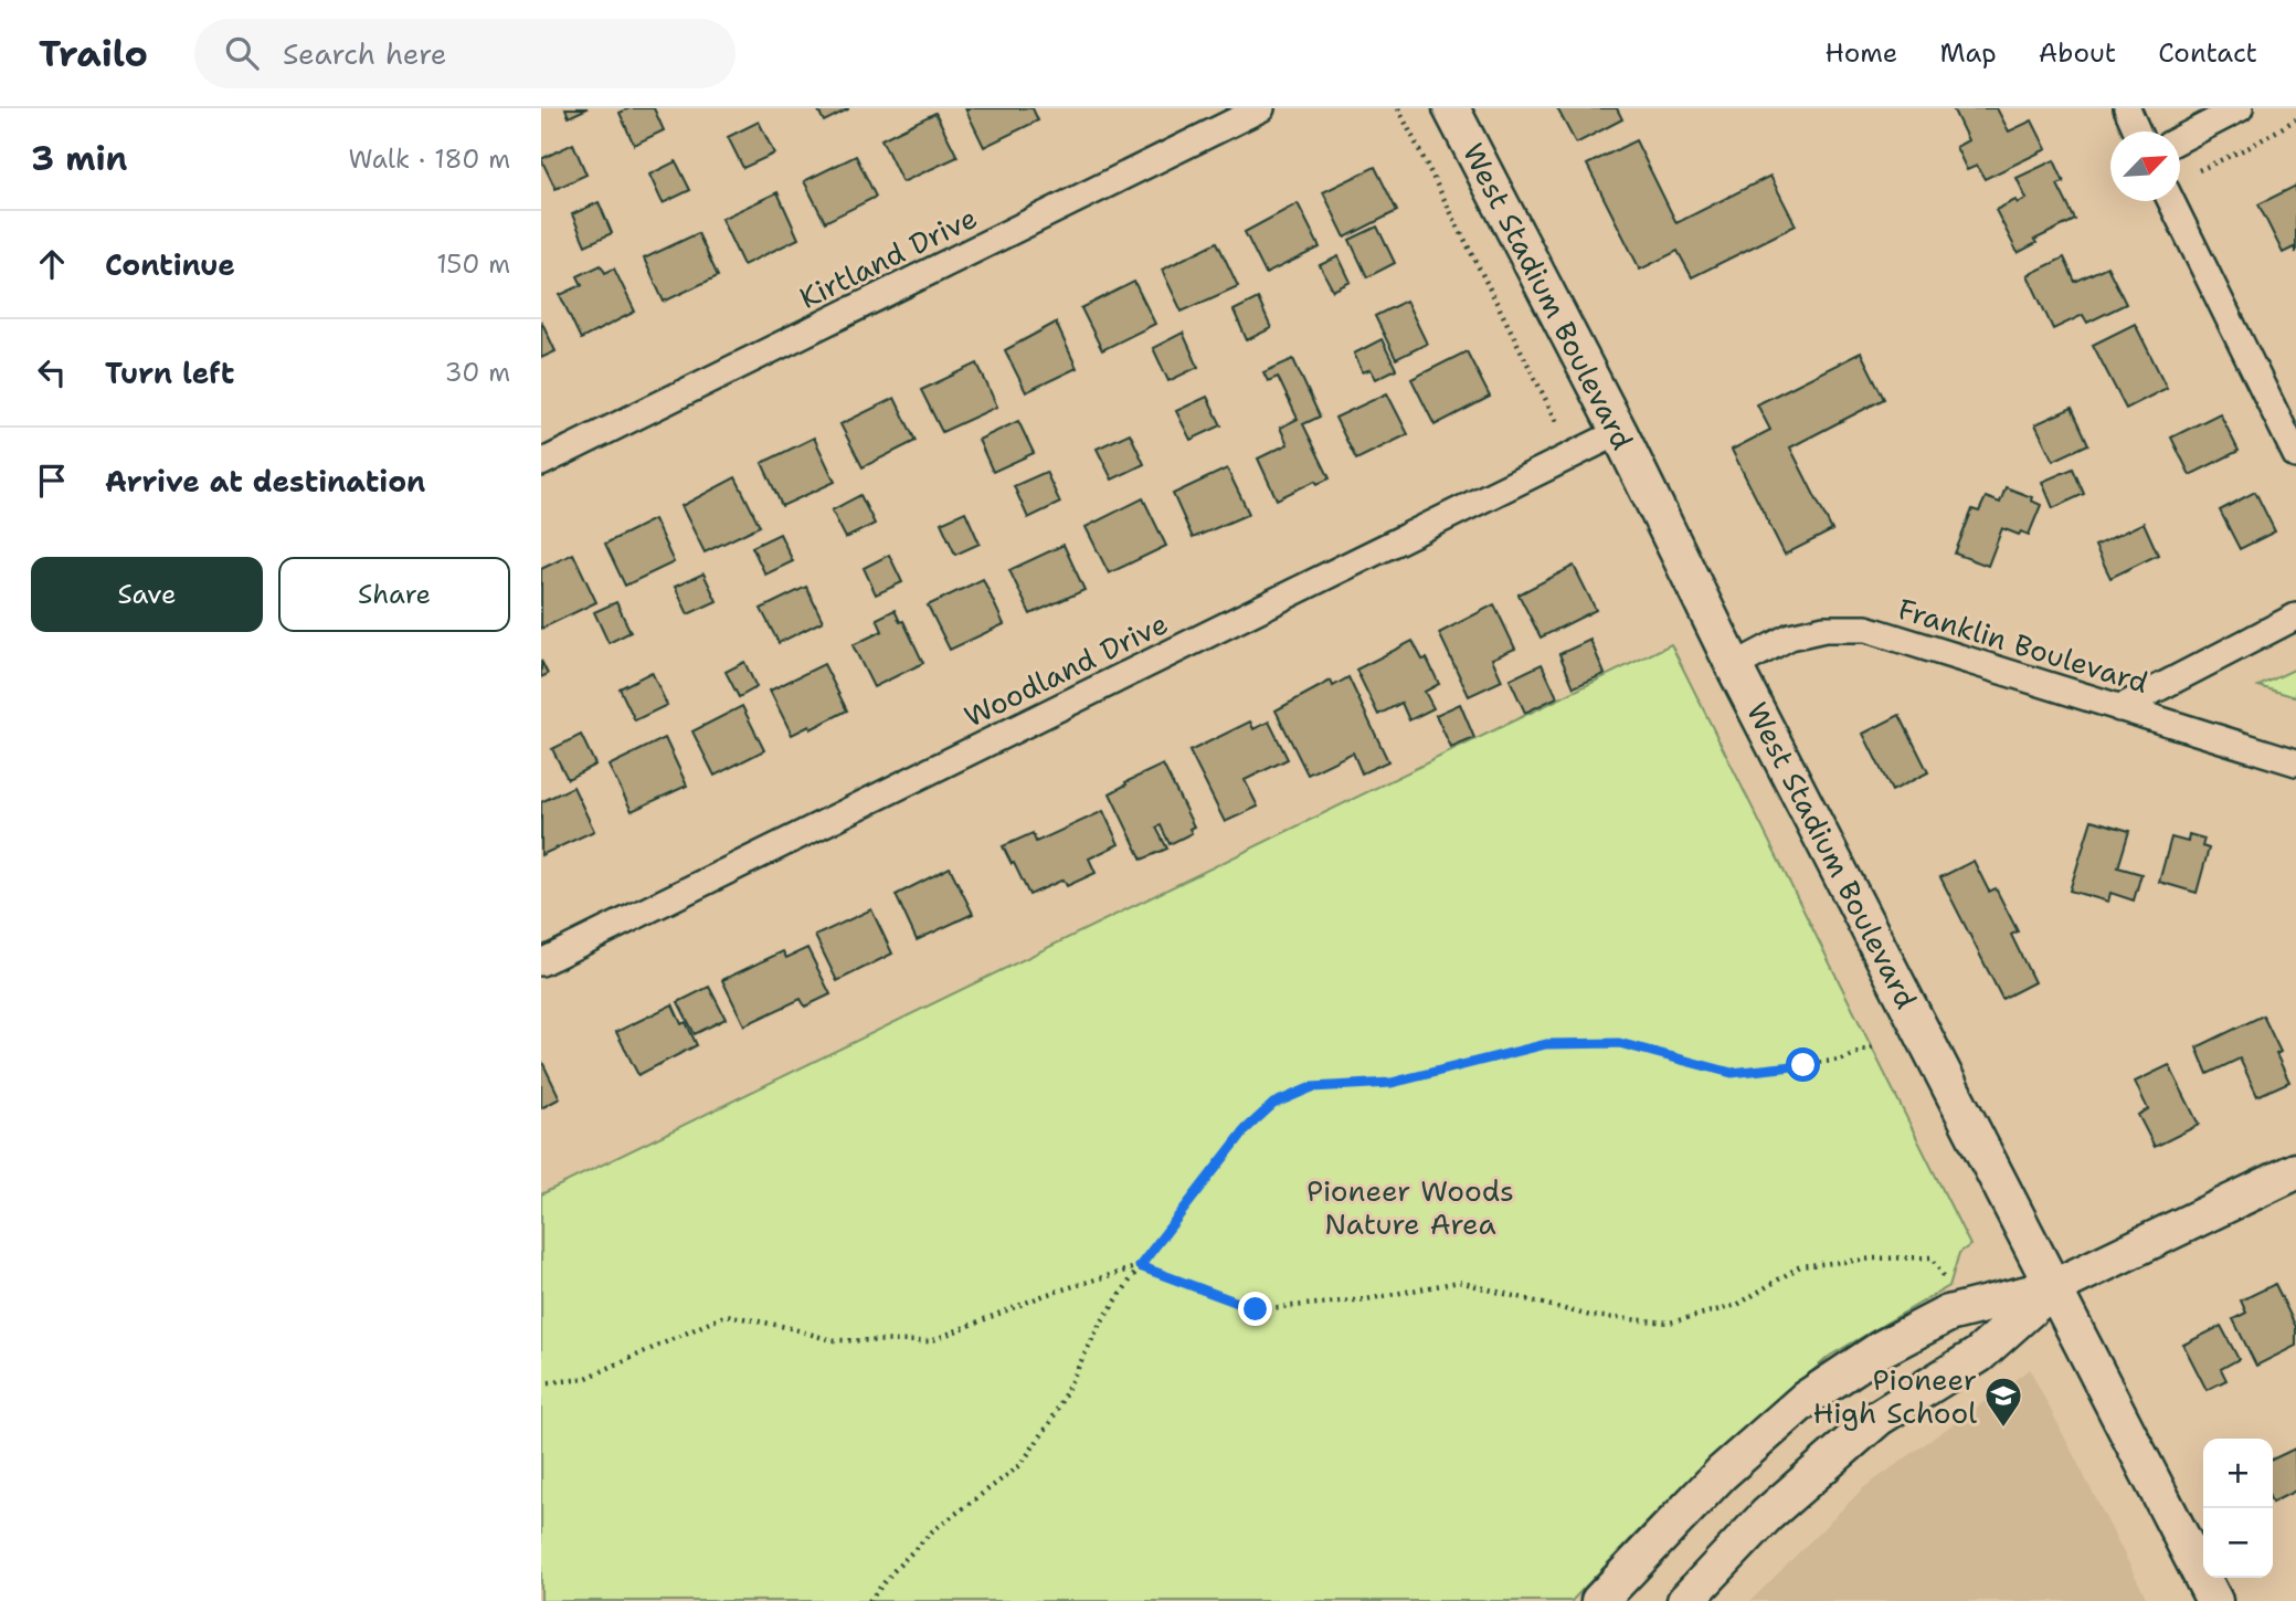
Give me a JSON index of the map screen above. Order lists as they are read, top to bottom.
{
  "streets": {
    "main road": ["West Stadium Boulevard"],
    "street": ["Kirtland Drive", "Franklin Boulevard", "Woodland Drive"]
  },
  "crossings": [
    ["West Stadium Boulevard", "Franklin Boulevard"],
    ["West Stadium Boulevard", "Woodland Drive"]
  ],
  "parks": ["Pioneer Woods Nature Area"],
  "places": {
    "school or university": ["Pioneer High School"]
  },
  "north": "top right",
  "page": {
    "header": "Trailo",
    "search": "Search here",
    "nav": [
      "Home",
      "Map",
      "About",
      "Contact"
    ],
    "heading": ["3 min", "Walk · 180 m"],
    "list": [
      ["Continue", "150 m"],
      ["Turn left", "30 m"],
      "Arrive at destination"
    ],
    "buttons": ["Save", "Share"],
    "map_buttons": ["+", "−"]
  }
}
